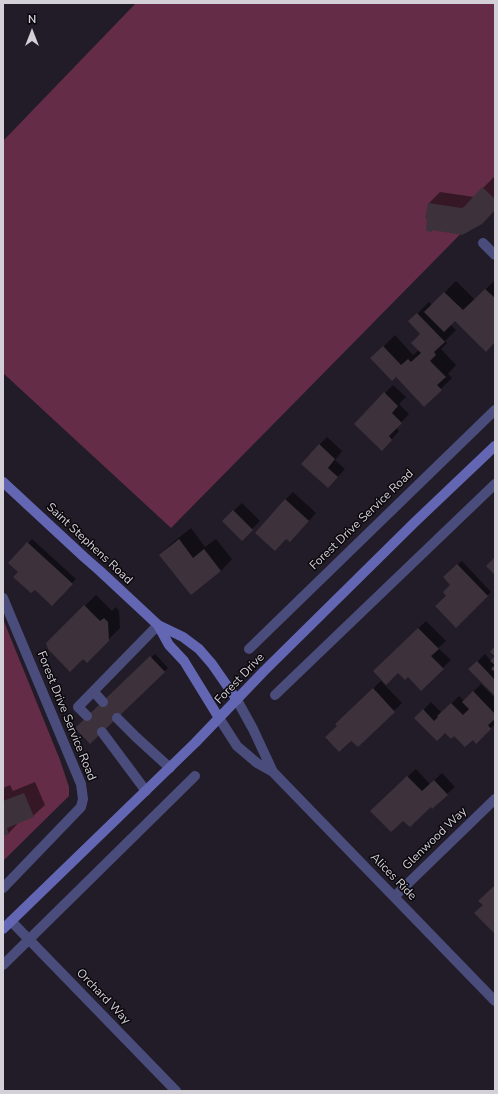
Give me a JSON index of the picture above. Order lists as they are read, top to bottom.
{
  "streets": {
    "main road": ["Saint Stephens Road", "Forest Drive"],
    "street": [
      "Forest Drive Service Road",
      "Glenwood Way",
      "Alices Ride",
      "Orchard Way"
    ]
  },
  "crossings": [
    ["Saint Stephens Road", "Forest Drive"],
    ["Saint Stephens Road", "Alices Ride"],
    ["Forest Drive", "Alices Ride"],
    ["Forest Drive", "Orchard Way"],
    ["Glenwood Way", "Alices Ride"]
  ],
  "north": "top"
}
